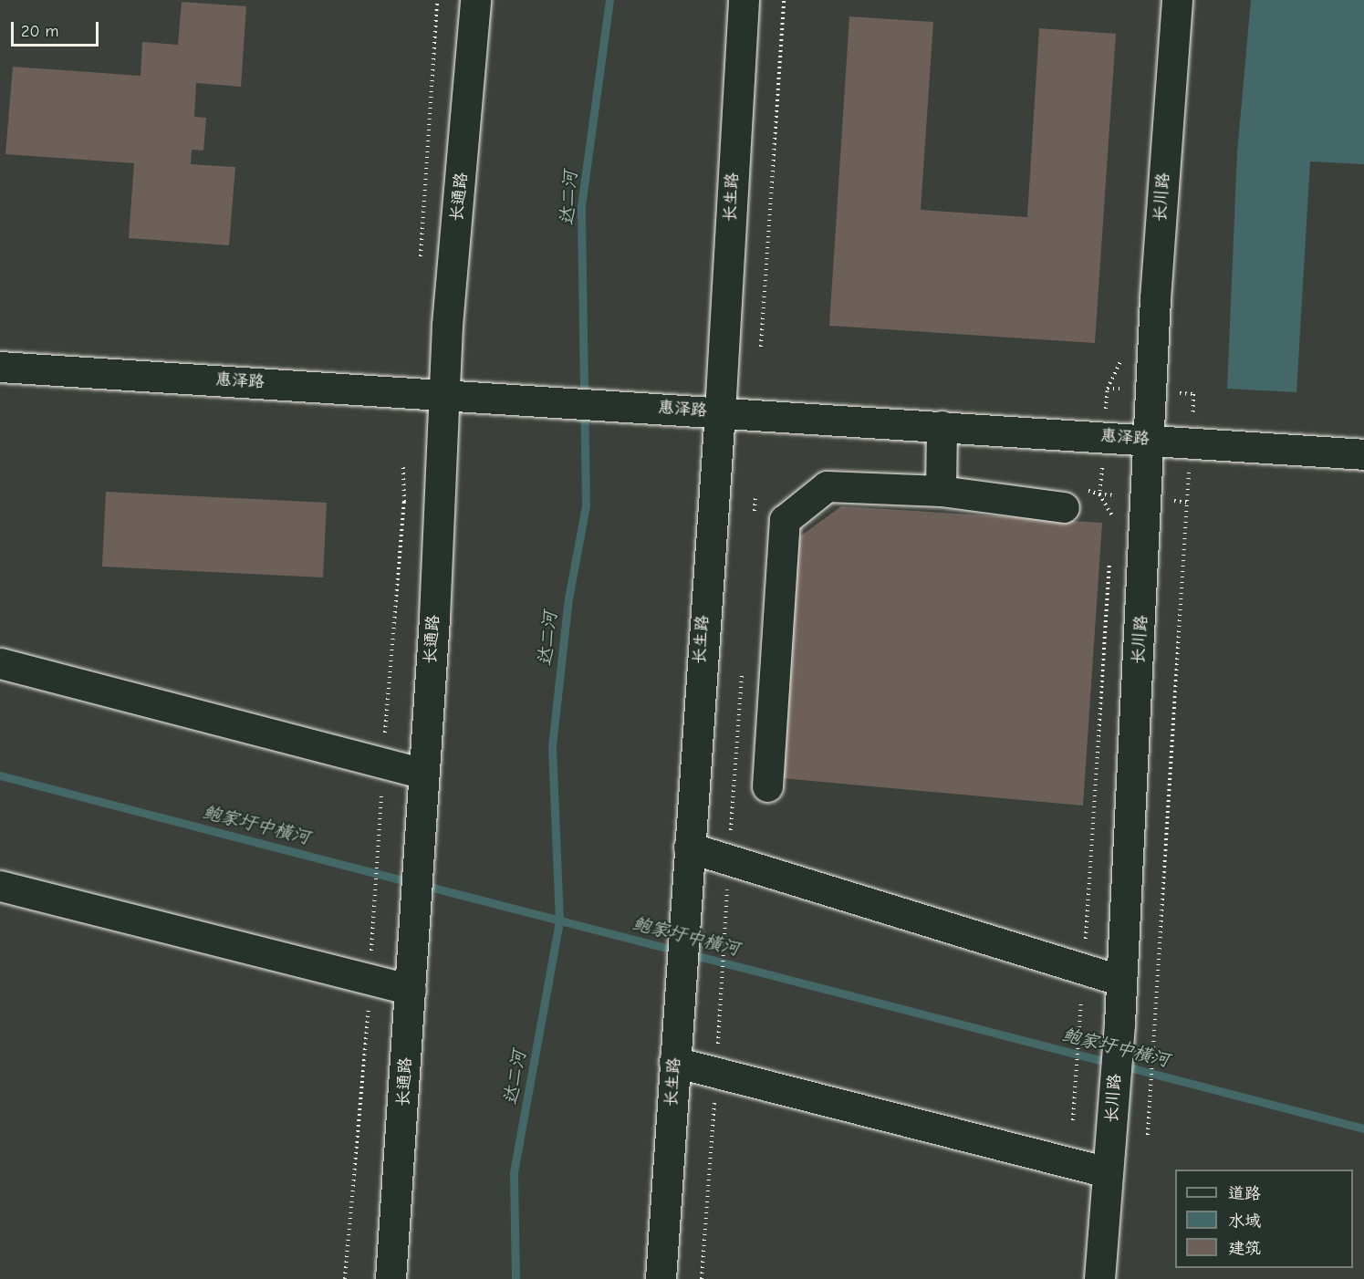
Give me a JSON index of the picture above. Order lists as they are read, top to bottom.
{
  "streets": {
    "street": [
      "长通路",
      "长生路",
      "长川路",
      "惠泽路"
    ]
  },
  "crossings": [
    ["长通路", "惠泽路"],
    ["长生路", "惠泽路"],
    ["长川路", "惠泽路"]
  ],
  "water": ["达二河", "鲍家圩中横河"],
  "legend": ["道路", "水域", "建筑"],
  "scale_bar": "20 m"
}
